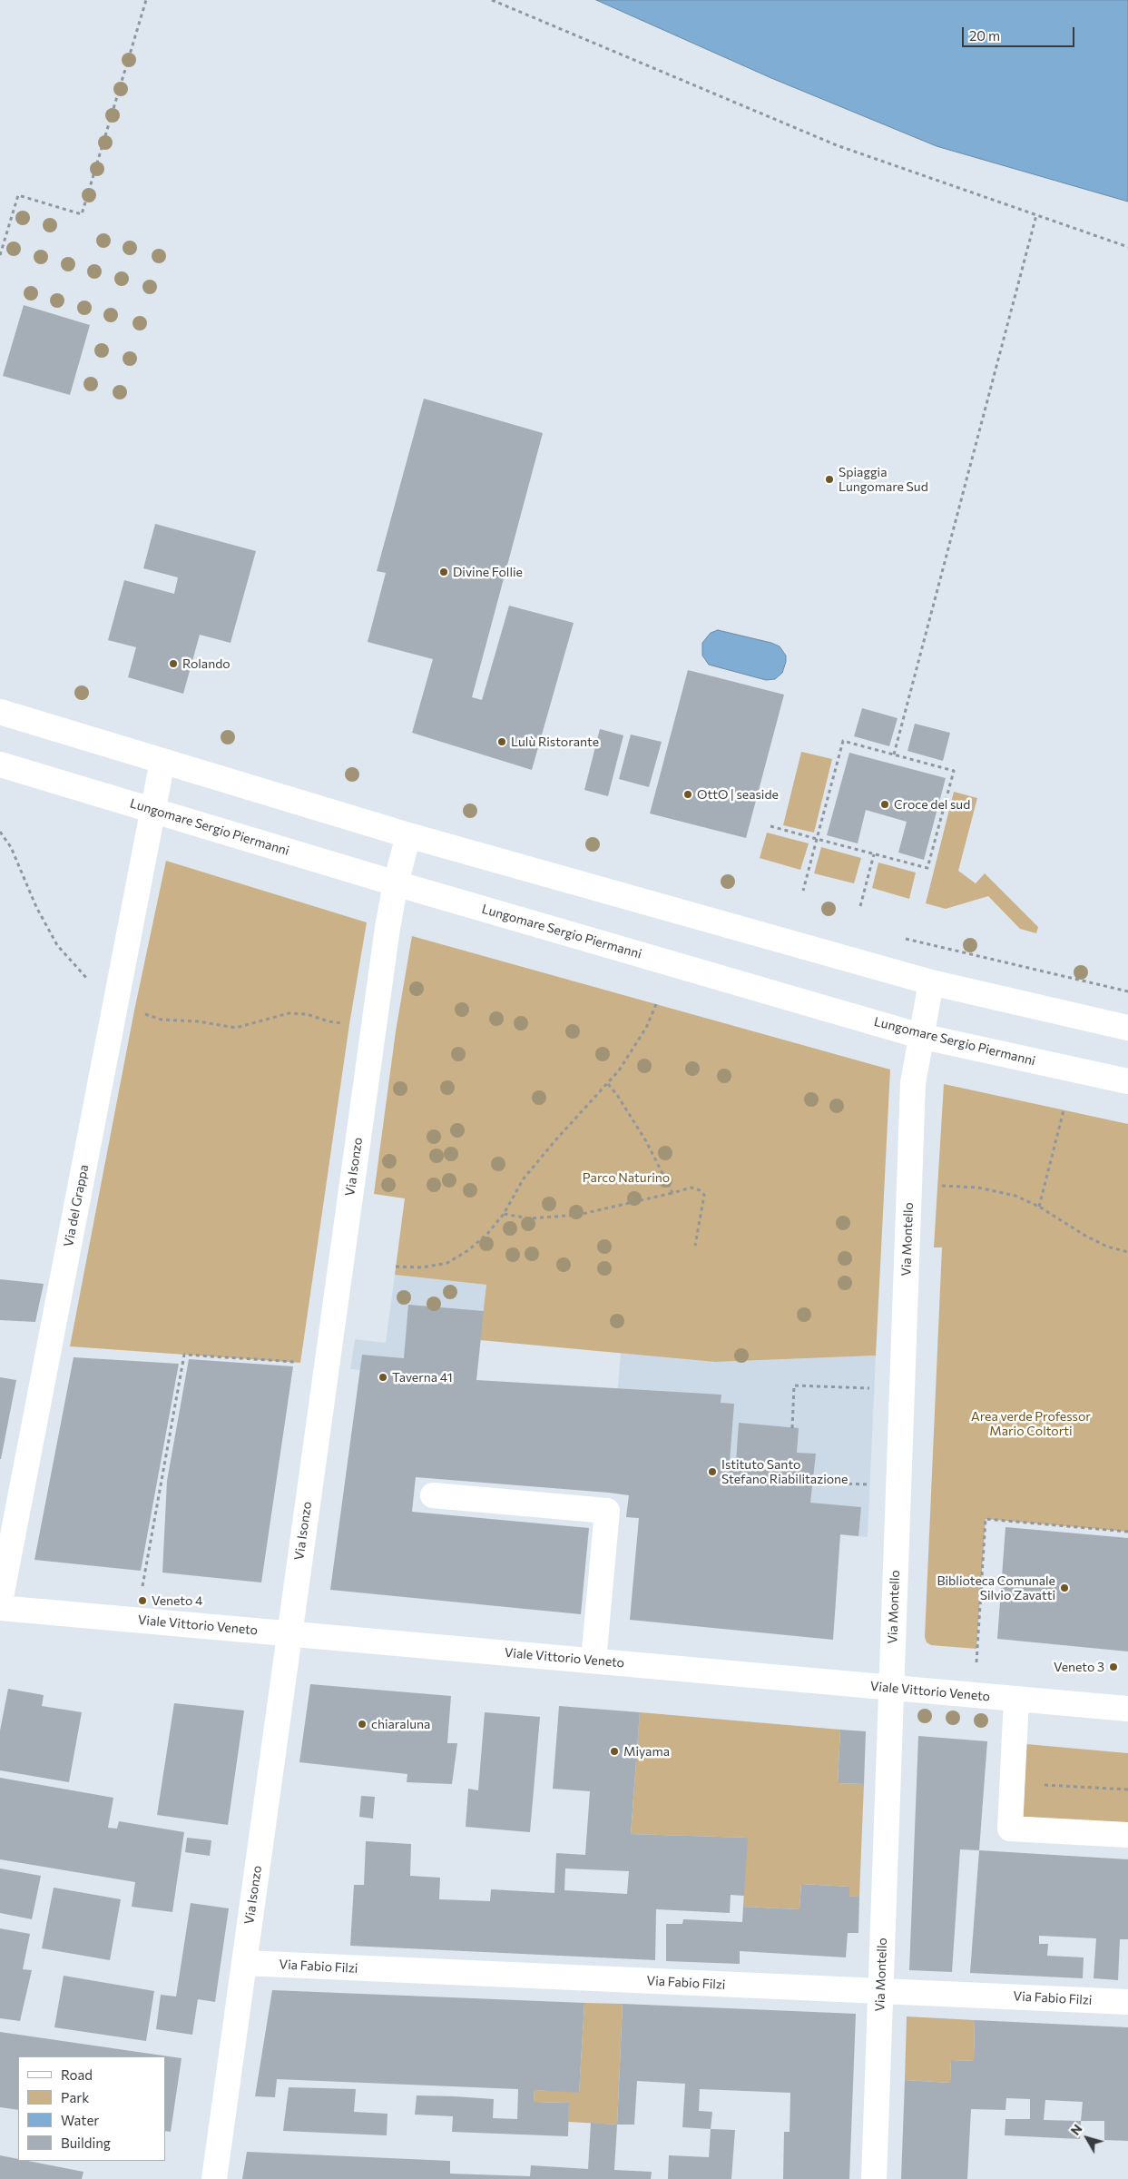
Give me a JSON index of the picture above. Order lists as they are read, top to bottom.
{
  "streets": {
    "street": [
      "Lungomare Sergio Piermanni",
      "Via Isonzo",
      "Via del Grappa",
      "Via Montello",
      "Viale Vittorio Veneto",
      "Via Fabio Filzi"
    ]
  },
  "crossings": [
    ["Lungomare Sergio Piermanni", "Via Isonzo"],
    ["Lungomare Sergio Piermanni", "Via del Grappa"],
    ["Lungomare Sergio Piermanni", "Via Montello"],
    ["Via Isonzo", "Viale Vittorio Veneto"],
    ["Via Isonzo", "Via Fabio Filzi"],
    ["Via Montello", "Viale Vittorio Veneto"],
    ["Via Montello", "Via Fabio Filzi"]
  ],
  "parks": ["Parco Naturino", "Area verde Professor Mario Coltorti"],
  "places": [
    "Spiaggia Lungomare Sud",
    "Divine Follie",
    "Rolando",
    "Lulù Ristorante",
    "OttO | seaside",
    "Croce del sud",
    "Taverna 41",
    "Istituto Santo Stefano Riabilitazione",
    "Biblioteca Comunale Silvio Zavatti",
    "Veneto 4",
    "Veneto 3",
    "chiaraluna",
    "Miyama"
  ],
  "legend": [
    "Road",
    "Park",
    "Water",
    "Building"
  ],
  "scale_bar": "20 m",
  "north": "top left"
}
